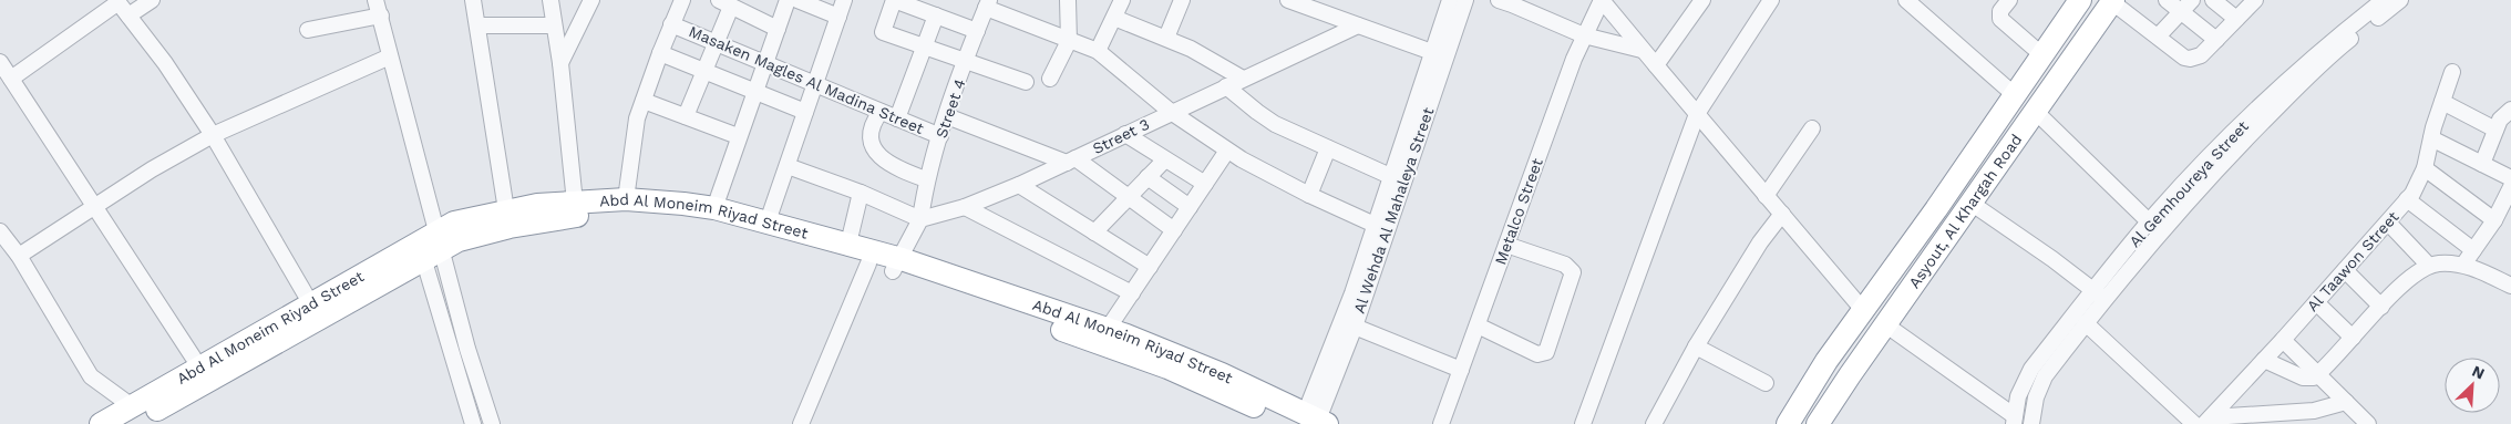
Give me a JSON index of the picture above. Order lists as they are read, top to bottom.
{
  "streets": {
    "highway": ["Asyout, Al Khargah Road", "Abd Al Moneim Riyad Street"],
    "street": [
      "Masaken Magles Al Madina Street",
      "Street 4",
      "Street 3",
      "Al Gemhoureya Street",
      "Al Wehda Al Mahaleya Street",
      "Metalco Street",
      "Al Taawon Street"
    ]
  },
  "crossings": [
    ["Masaken Magles Al Madina Street", "Street 4"],
    ["Street 4", "Street 3"],
    ["Al Wehda Al Mahaleya Street", "Abd Al Moneim Riyad Street"]
  ],
  "north": "top right"
}
